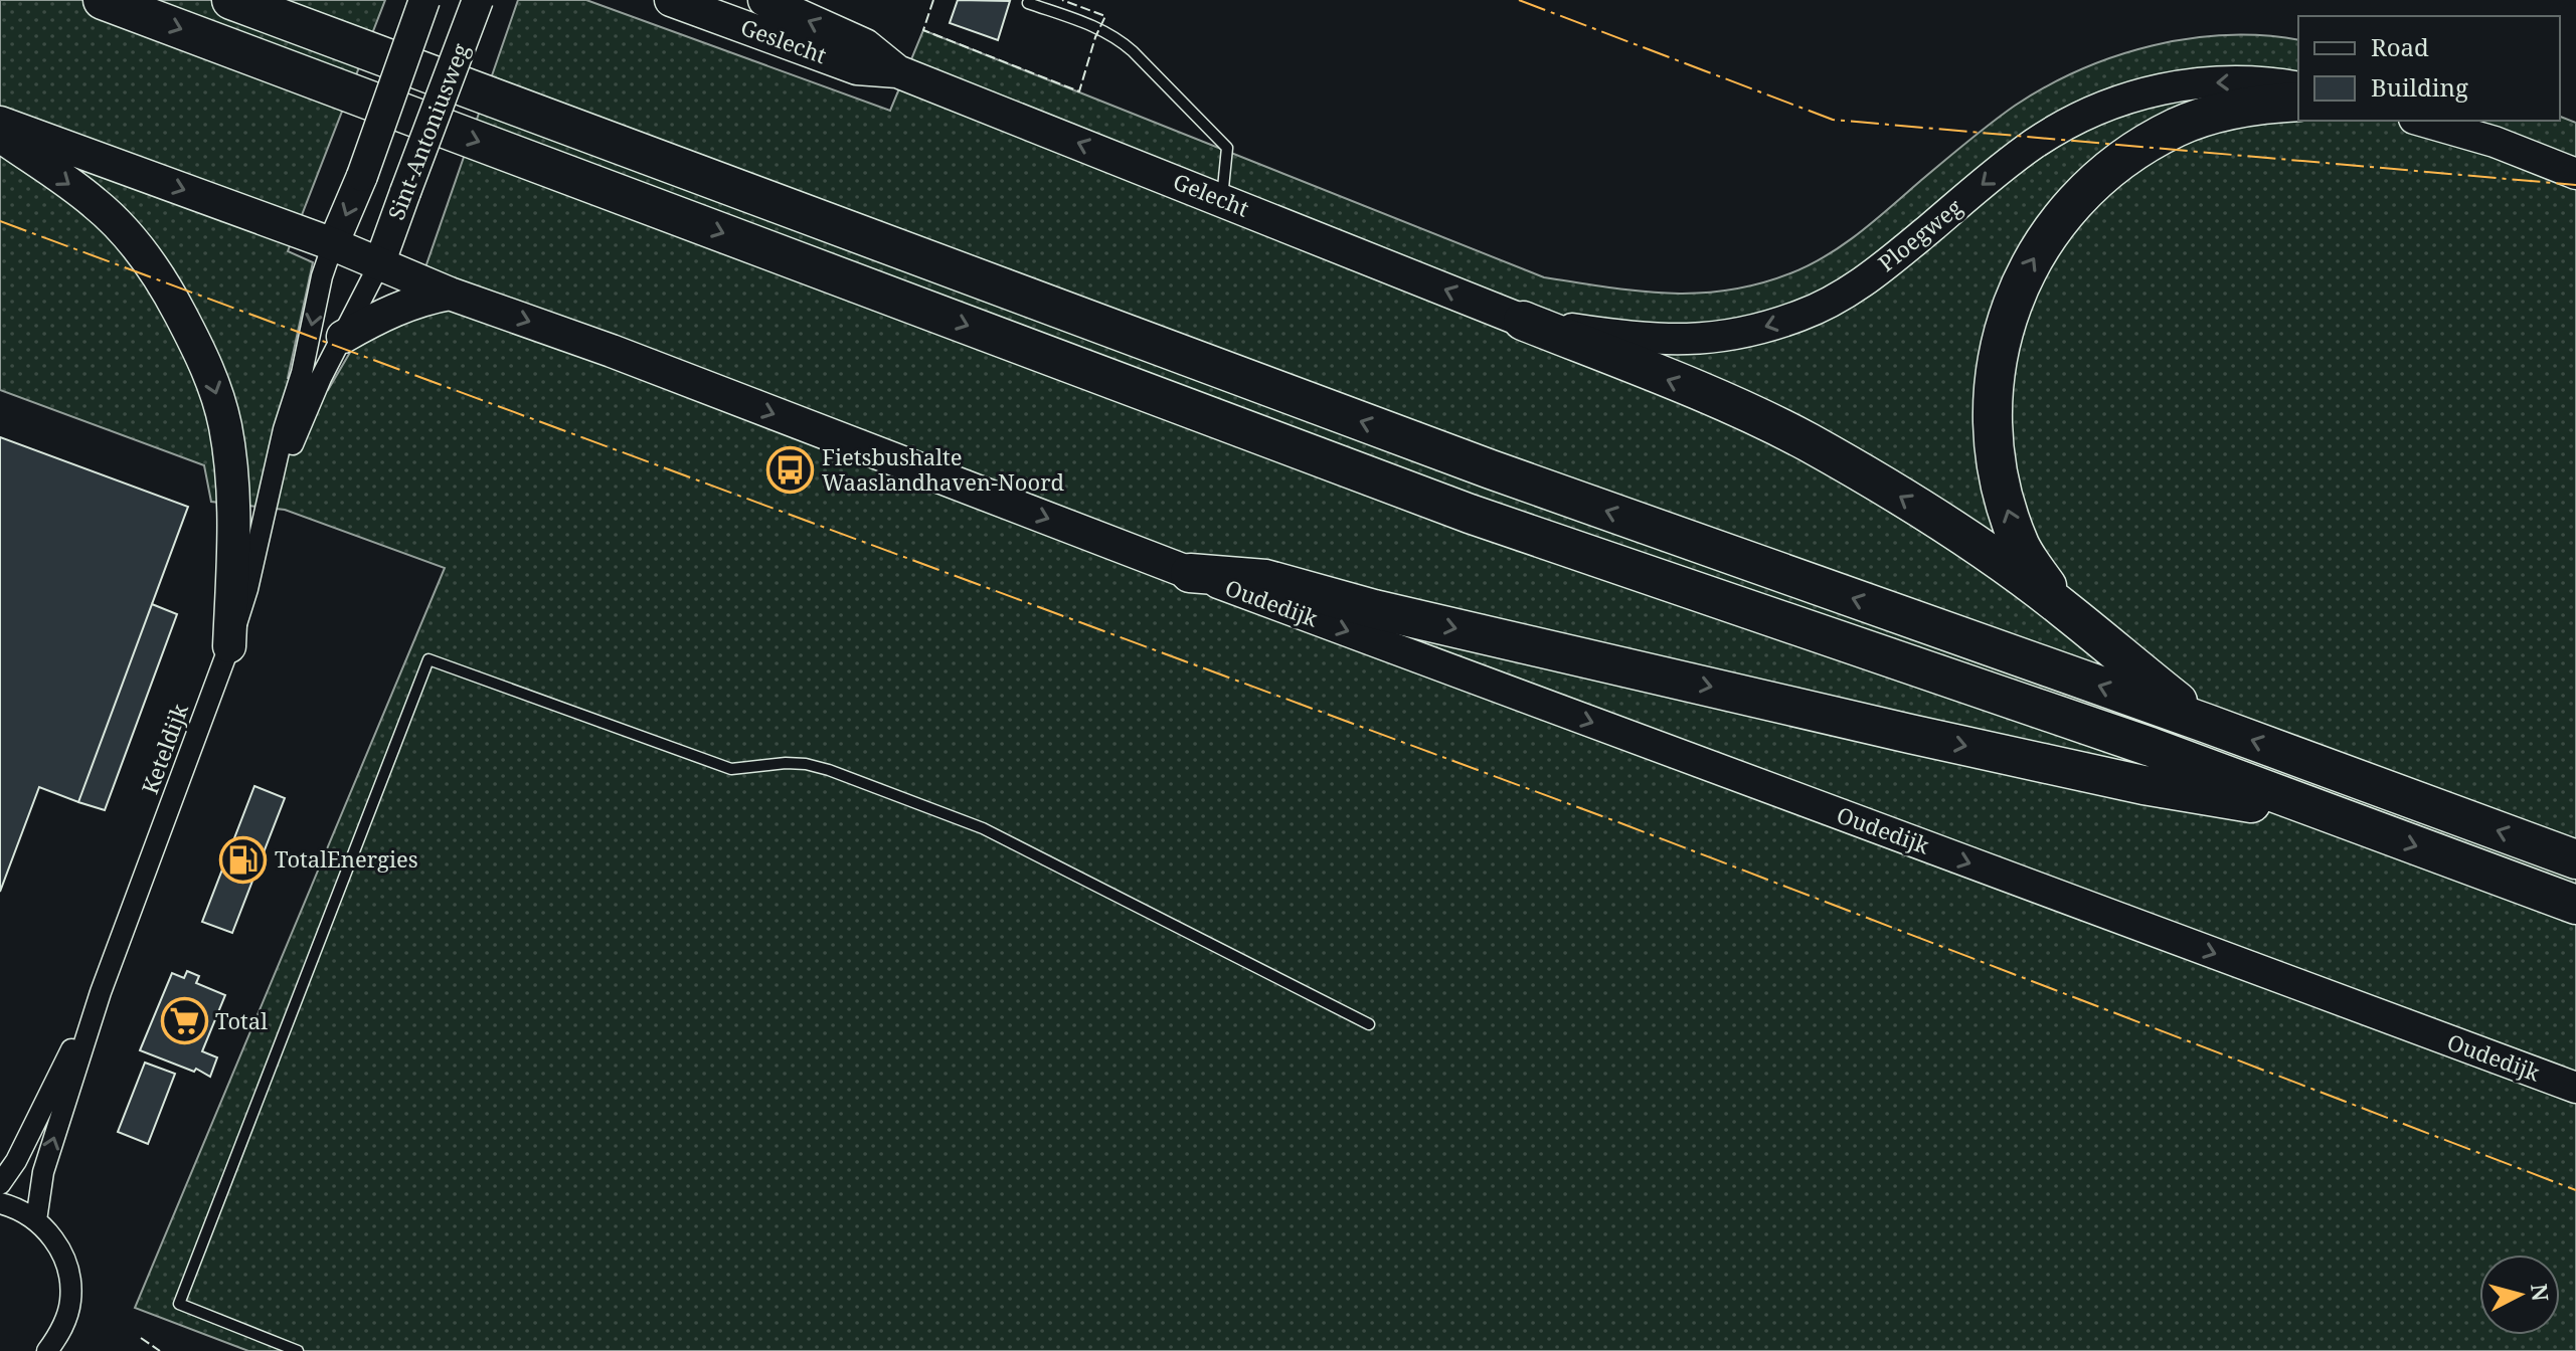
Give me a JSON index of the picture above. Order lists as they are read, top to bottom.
{
  "streets": {
    "main road": ["Geslecht", "Gelecht"],
    "street": [
      "Sint-Antoniusweg",
      "Ploegweg",
      "Oudedijk",
      "Keteldijk"
    ]
  },
  "crossings": [
    ["Geslecht", "Gelecht"],
    ["Sint-Antoniusweg", "Keteldijk"],
    ["Gelecht", "Ploegweg"]
  ],
  "one_way": ["Gelecht", "Ploegweg", "Oudedijk"],
  "places": {
    "bus stop": ["Fietsbushalte Waaslandhaven-Noord"],
    "fuel station": ["TotalEnergies"],
    "supermarket": ["Total"]
  },
  "legend": ["Road", "Building"],
  "north": "right"
}
